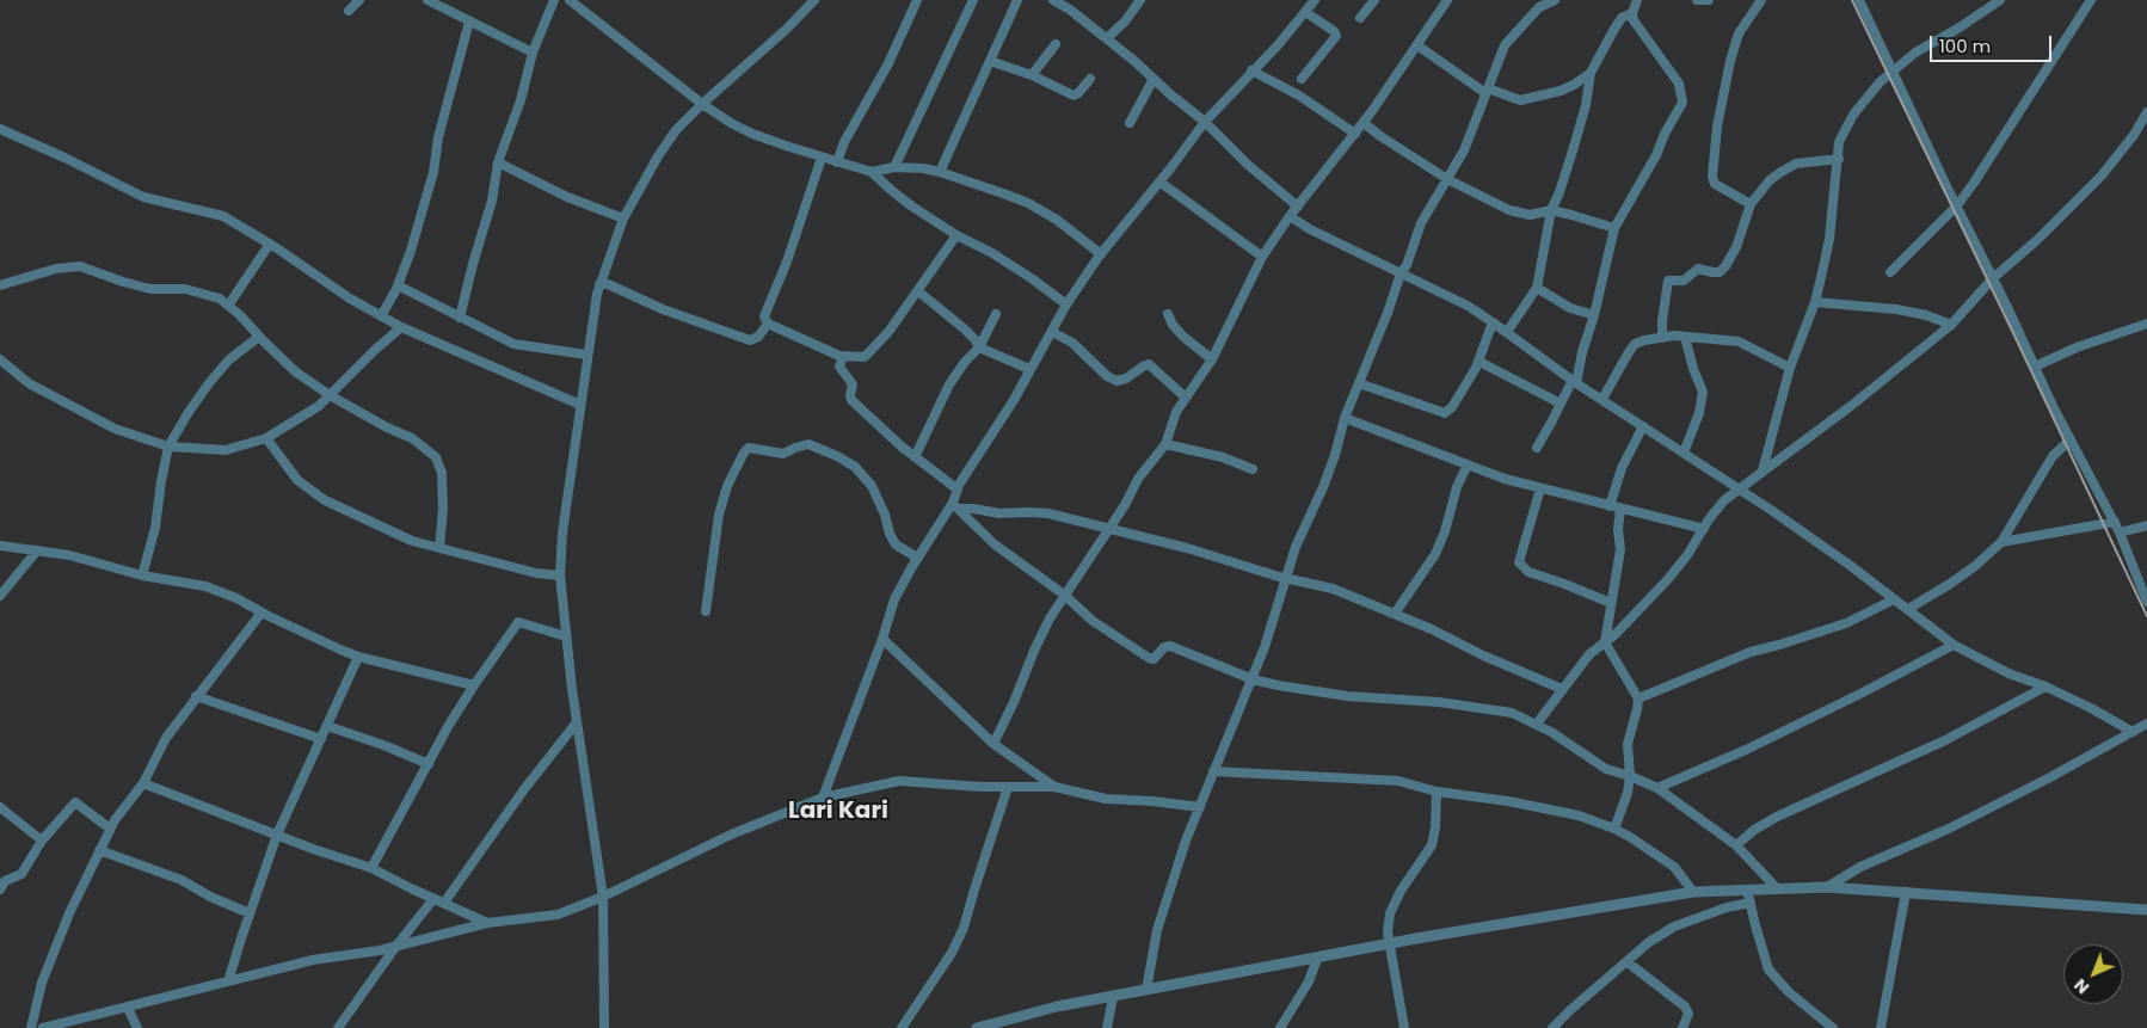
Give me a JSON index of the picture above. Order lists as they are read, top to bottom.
{
  "districts": ["Lari Kari"],
  "scale_bar": "100 m",
  "north": "bottom left"
}
